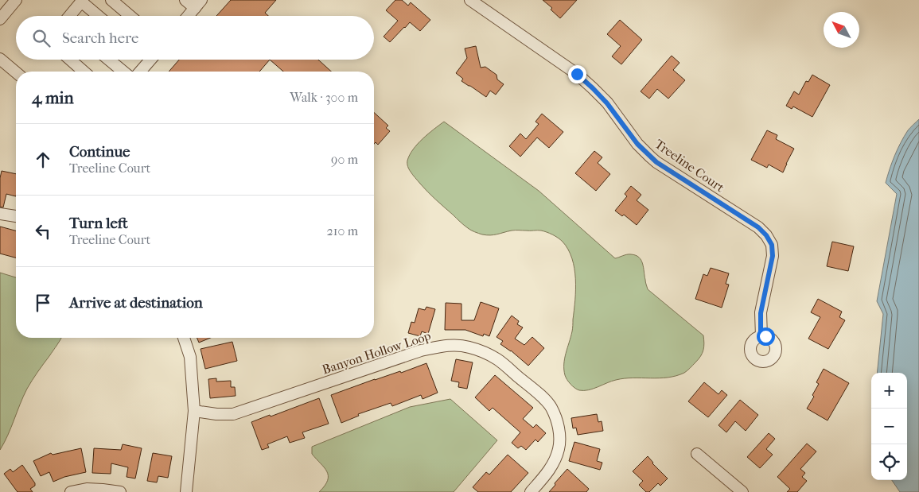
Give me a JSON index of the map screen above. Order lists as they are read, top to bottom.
{
  "streets": {
    "street": ["Treeline Court", "Banyon Hollow Loop"]
  },
  "north": "top left",
  "page": {
    "search": "Search here",
    "heading": ["4 min", "Walk · 300 m"],
    "list": [
      ["Continue", "Treeline Court", "90 m"],
      ["Turn left", "Treeline Court", "210 m"],
      "Arrive at destination"
    ],
    "map_buttons": ["+", "−"]
  }
}
